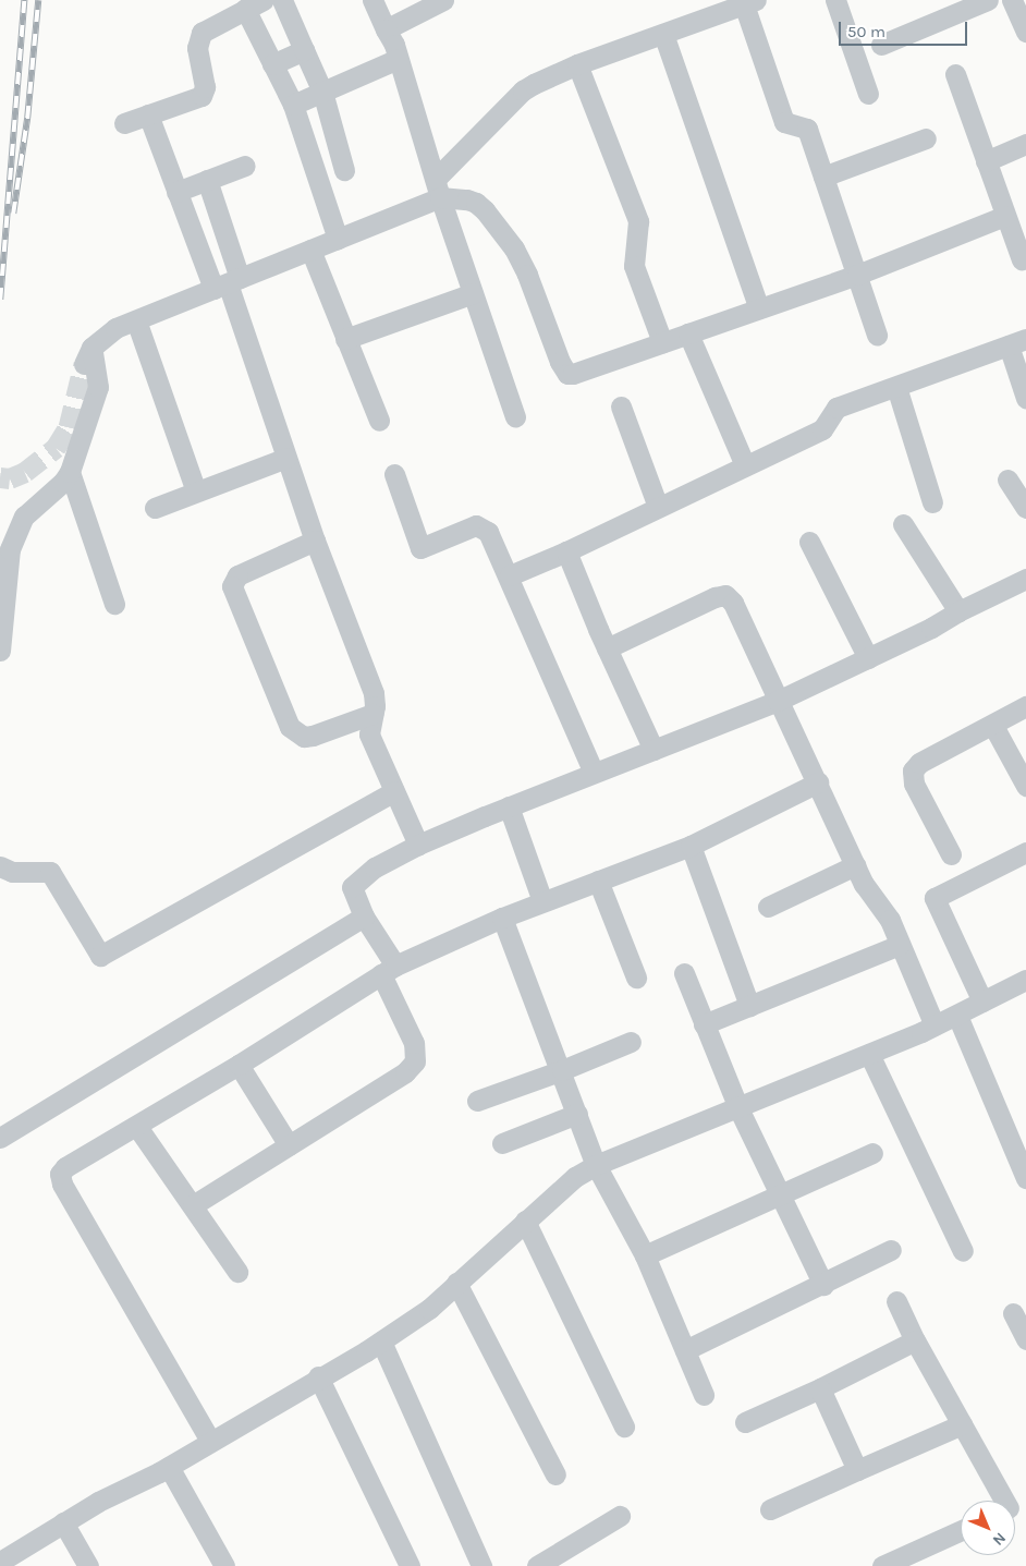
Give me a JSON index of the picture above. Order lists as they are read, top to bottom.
{
  "scale_bar": "50 m",
  "north": "bottom right"
}
